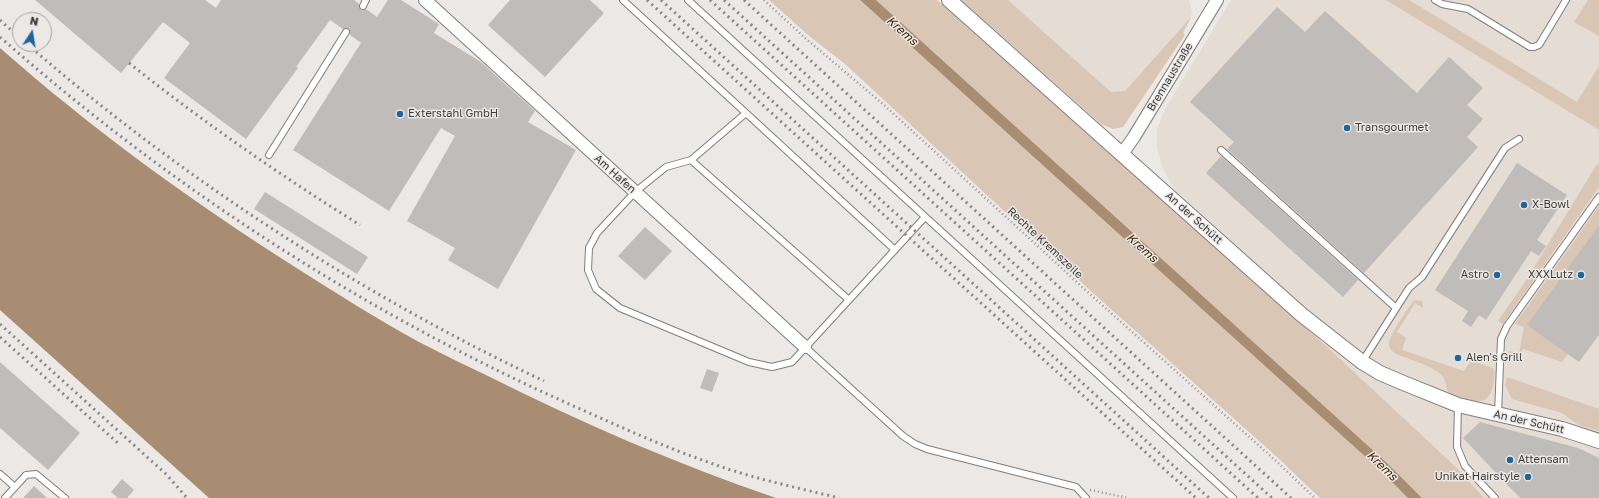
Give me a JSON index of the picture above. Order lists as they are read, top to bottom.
{
  "streets": {
    "street": ["Brennaustraße", "Am Hafen", "An der Schütt"],
    "path": ["Rechte Kremszeile"]
  },
  "crossings": [
    ["Brennaustraße", "An der Schütt"]
  ],
  "water": ["Krems"],
  "places": [
    "Exterstahl GmbH",
    "Transgourmet",
    "X-Bowl",
    "Astro",
    "XXXLutz",
    "Alen's Grill",
    "Attensam",
    "Unikat Hairstyle"
  ],
  "north": "top"
}
